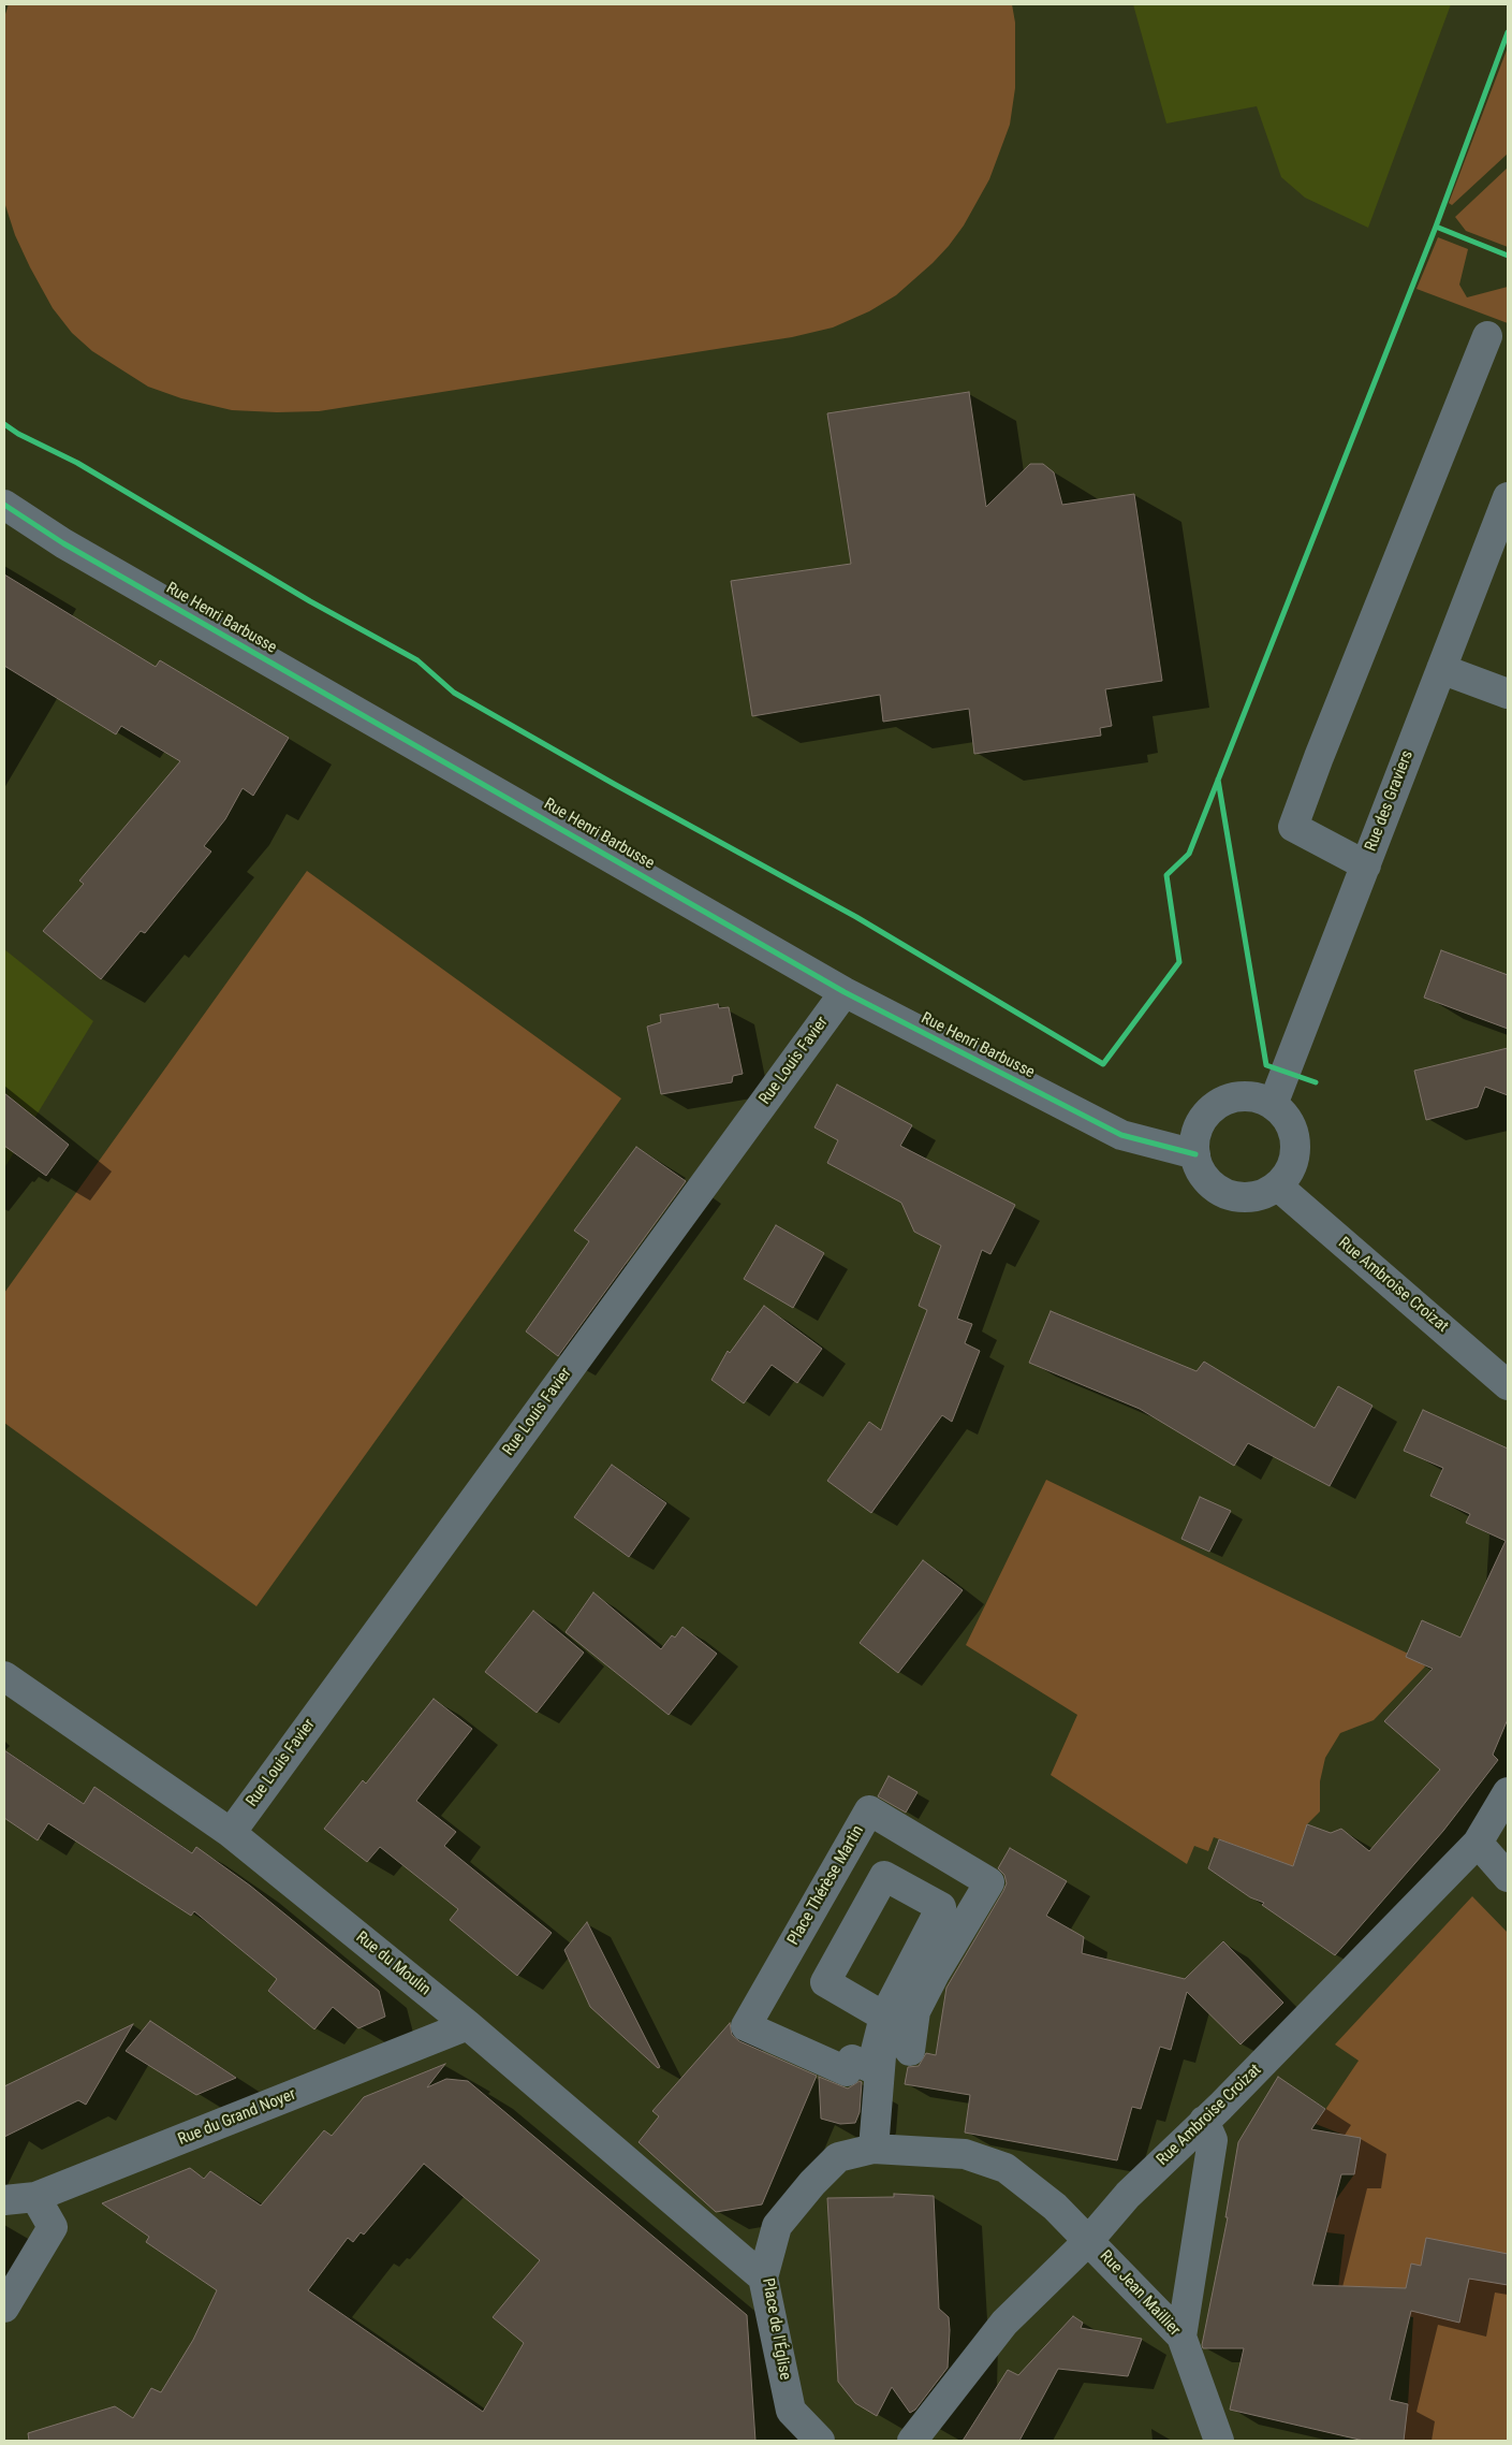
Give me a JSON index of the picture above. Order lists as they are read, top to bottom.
{
  "streets": {
    "street": [
      "Rue Henri Barbusse",
      "Rue des Graviers",
      "Rue Louis Favier",
      "Rue Ambroise Croizat",
      "Place Thérèse Martin",
      "Rue du Moulin",
      "Rue du Grand Noyer",
      "Rue Jean Maillier",
      "Place de l'Église"
    ]
  },
  "crossings": [
    ["Rue Henri Barbusse", "Rue des Graviers"],
    ["Rue Henri Barbusse", "Rue Louis Favier"],
    ["Rue Henri Barbusse", "Rue Ambroise Croizat"],
    ["Rue des Graviers", "Rue Ambroise Croizat"],
    ["Rue Louis Favier", "Rue du Moulin"],
    ["Rue Ambroise Croizat", "Rue Jean Maillier"],
    ["Rue Ambroise Croizat", "Place de l'Église"],
    ["Place Thérèse Martin", "Place de l'Église"],
    ["Rue du Moulin", "Rue du Grand Noyer"],
    ["Rue du Moulin", "Place de l'Église"],
    ["Rue Jean Maillier", "Place de l'Église"]
  ]
}
